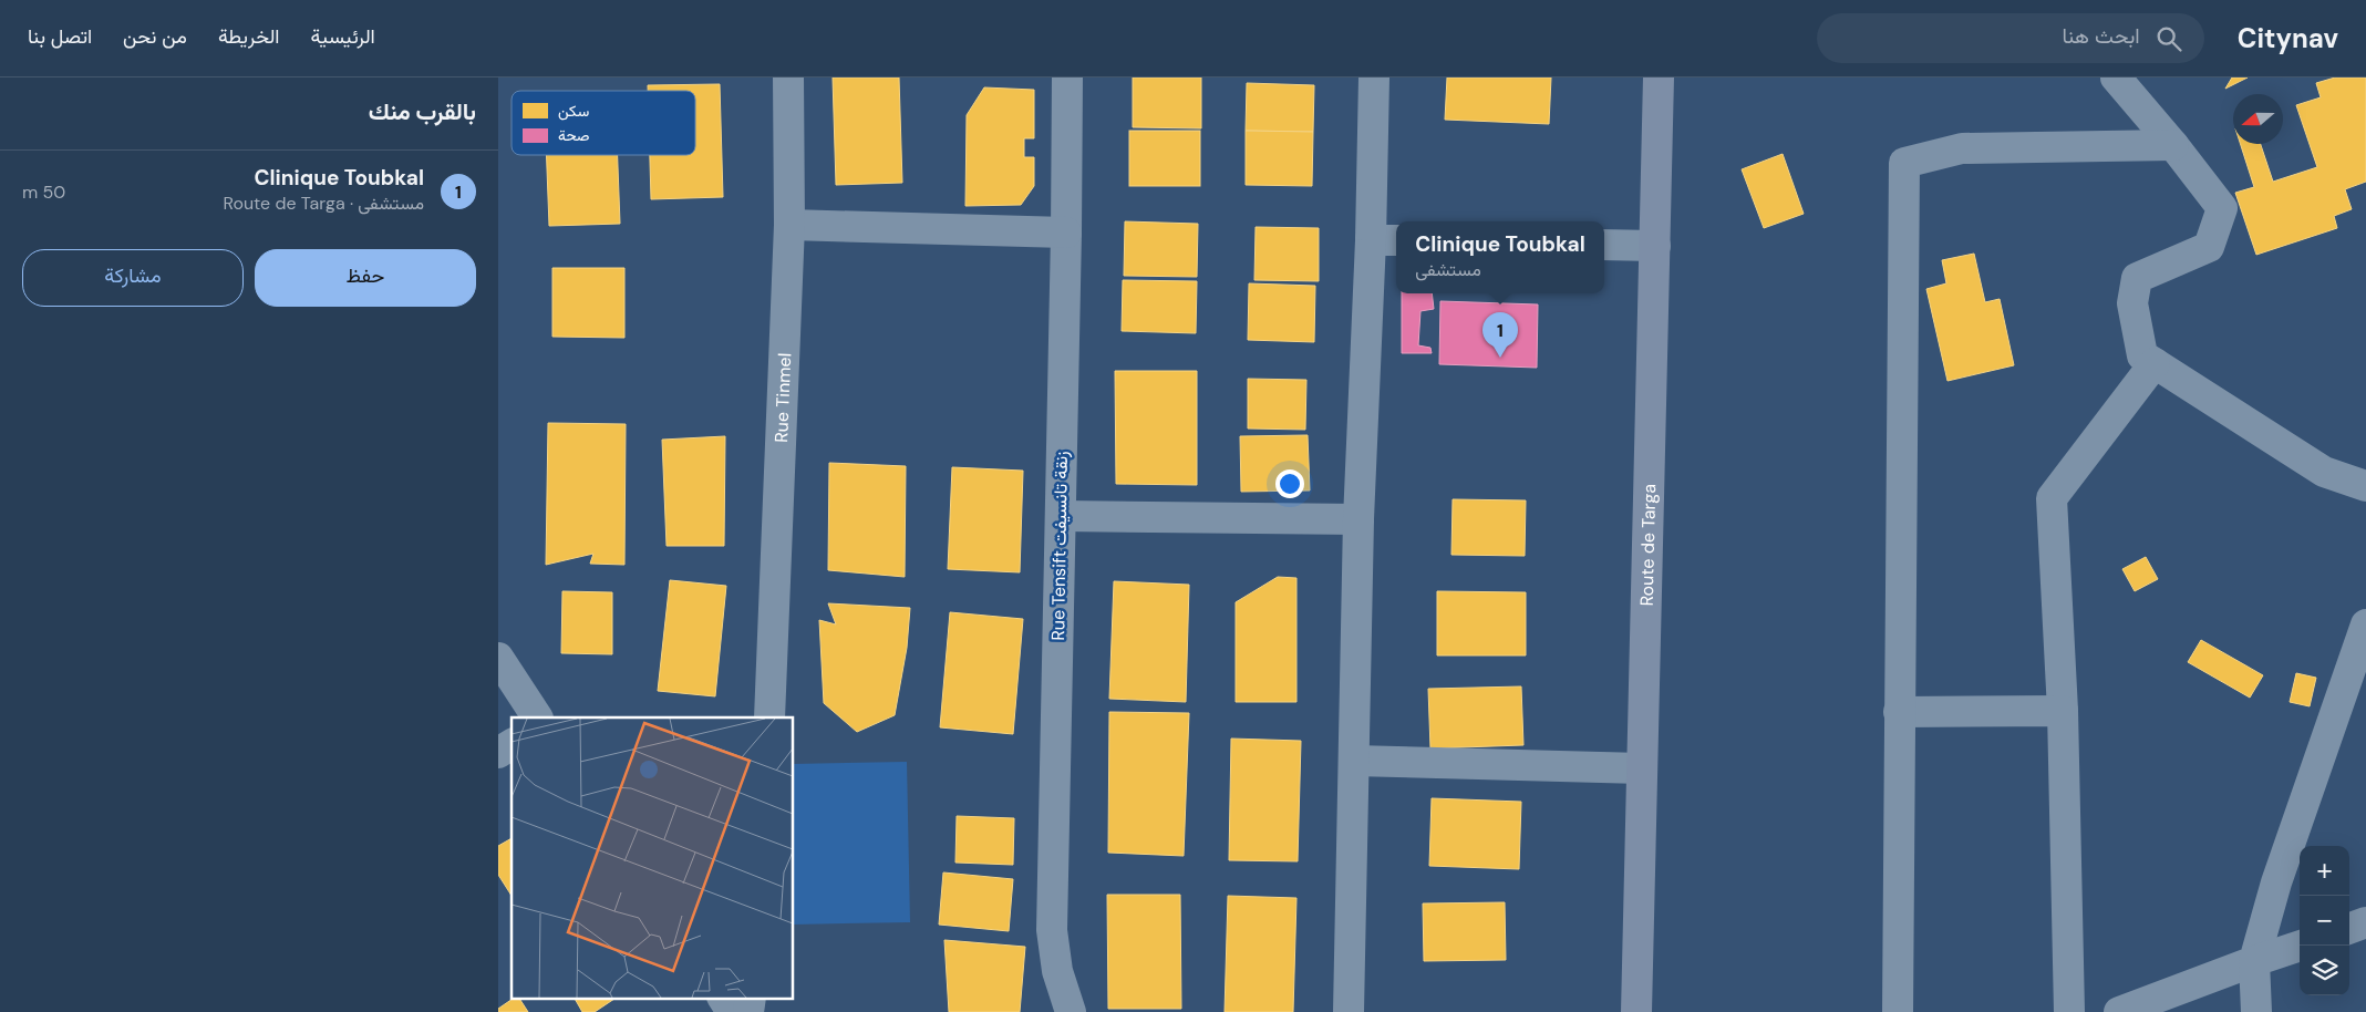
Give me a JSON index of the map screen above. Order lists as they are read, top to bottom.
{
  "streets": {
    "main road": ["Route de Targa"],
    "street": ["Rue Tinmel", "Rue Tensift زنقة تانسيفت"]
  },
  "legend": ["سكن", "صحة"],
  "north": "left",
  "page": {
    "header": "Citynav",
    "search": "ابحث هنا",
    "nav": [
      "الرئيسية",
      "الخريطة",
      "من نحن",
      "اتصل بنا"
    ],
    "heading": "بالقرب منك",
    "list": [
      {
        "mark": "1",
        "name": "Clinique Toubkal",
        "note": "مستشفى · Route de Targa",
        "value": "50 m"
      }
    ],
    "popup": ["Clinique Toubkal", "مستشفى"],
    "buttons": ["حفظ", "مشاركة"],
    "pins": "1",
    "map_buttons": ["+", "−"]
  }
}
